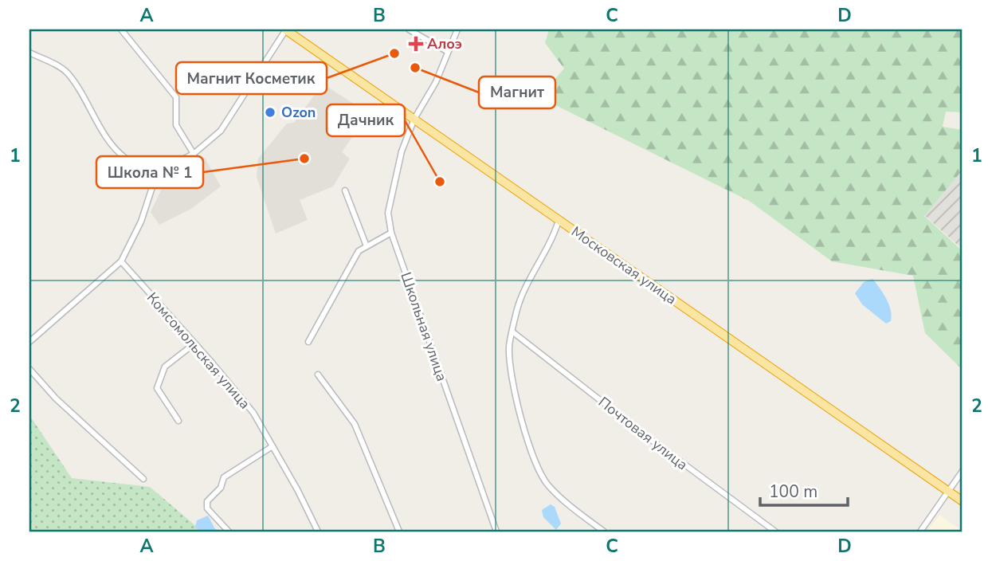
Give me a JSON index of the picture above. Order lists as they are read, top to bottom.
{
  "streets": {
    "highway": ["Московская улица"],
    "street": ["Школьная улица", "Комсомольская улица", "Почтовая улица"]
  },
  "crossings": [
    ["Московская улица", "Школьная улица"]
  ],
  "places": {
    "health": ["Алоэ"],
    "other": [
      "Магнит Косметик",
      "Магнит",
      "Ozon",
      "Школа № 1",
      "Дачник"
    ]
  },
  "scale_bar": "100 m",
  "grid": {
    "columns": [
      "A",
      "B",
      "C",
      "D"
    ],
    "rows": ["1", "2"]
  }
}
